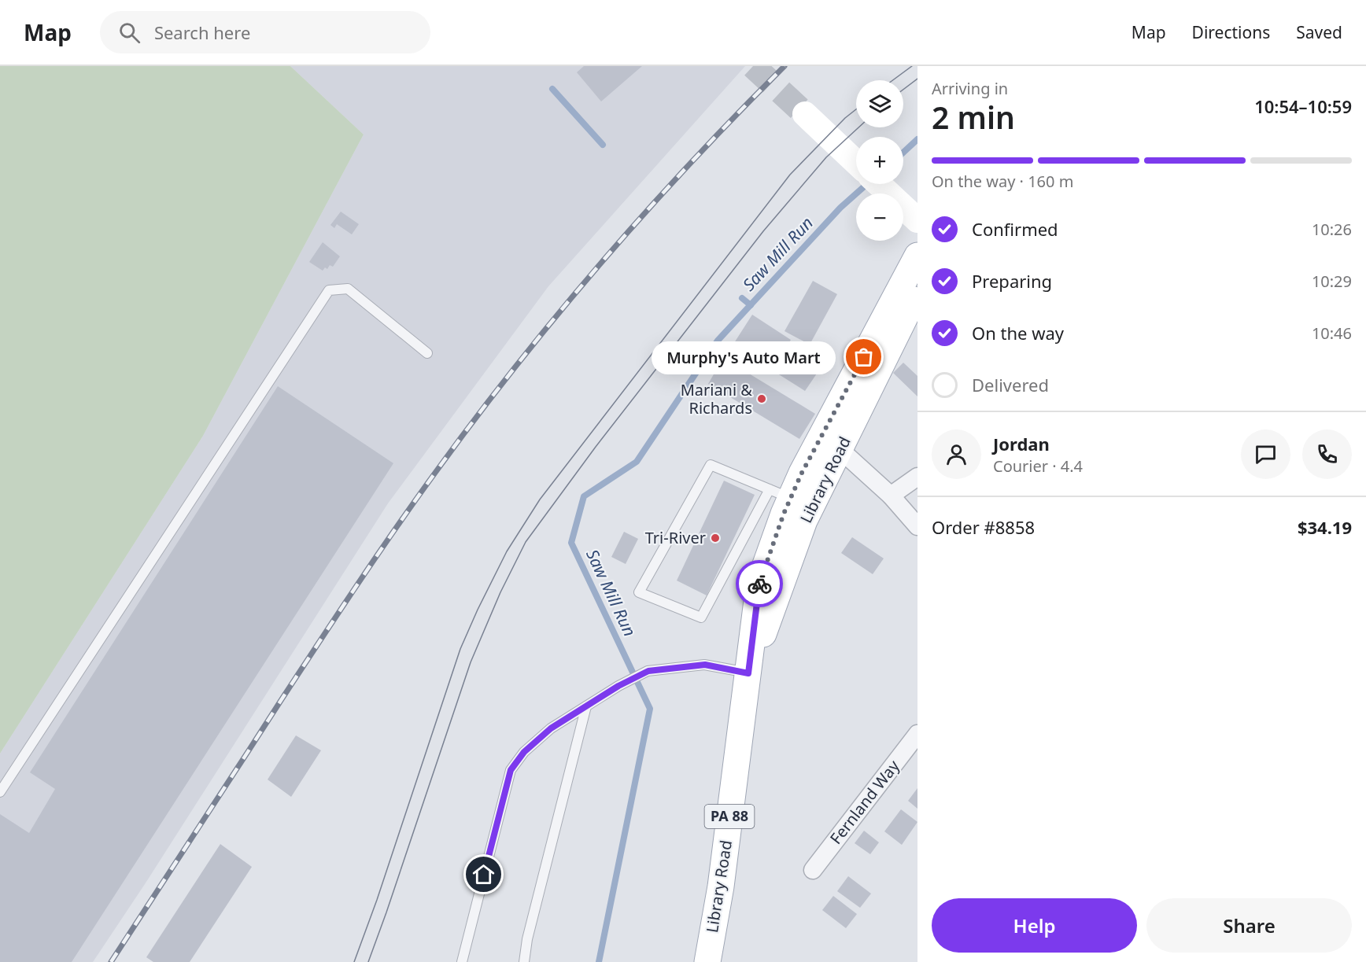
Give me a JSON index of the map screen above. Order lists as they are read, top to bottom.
{
  "streets": {
    "main road": ["Library Road", "PA 88"],
    "street": ["Fernland Way"]
  },
  "water": ["Saw Mill Run"],
  "places": ["Murphy's Auto Mart", "Mariani & Richards", "Tri-River"],
  "page": {
    "header": "Map",
    "search": "Search here",
    "nav": ["Map", "Directions", "Saved"],
    "heading": ["2 min", "Arriving in", "10:54–10:59"],
    "panel": [
      "Jordan",
      "Courier · 4.4",
      "Order #8858",
      "$34.19"
    ],
    "map_buttons": ["+", "−"],
    "bar": "On the way · 160 m",
    "list": [
      ["Confirmed", "10:26"],
      ["Preparing", "10:29"],
      ["On the way", "10:46"],
      "Delivered"
    ],
    "bubble": "Murphy's Auto Mart",
    "buttons": ["Help", "Share"]
  }
}
